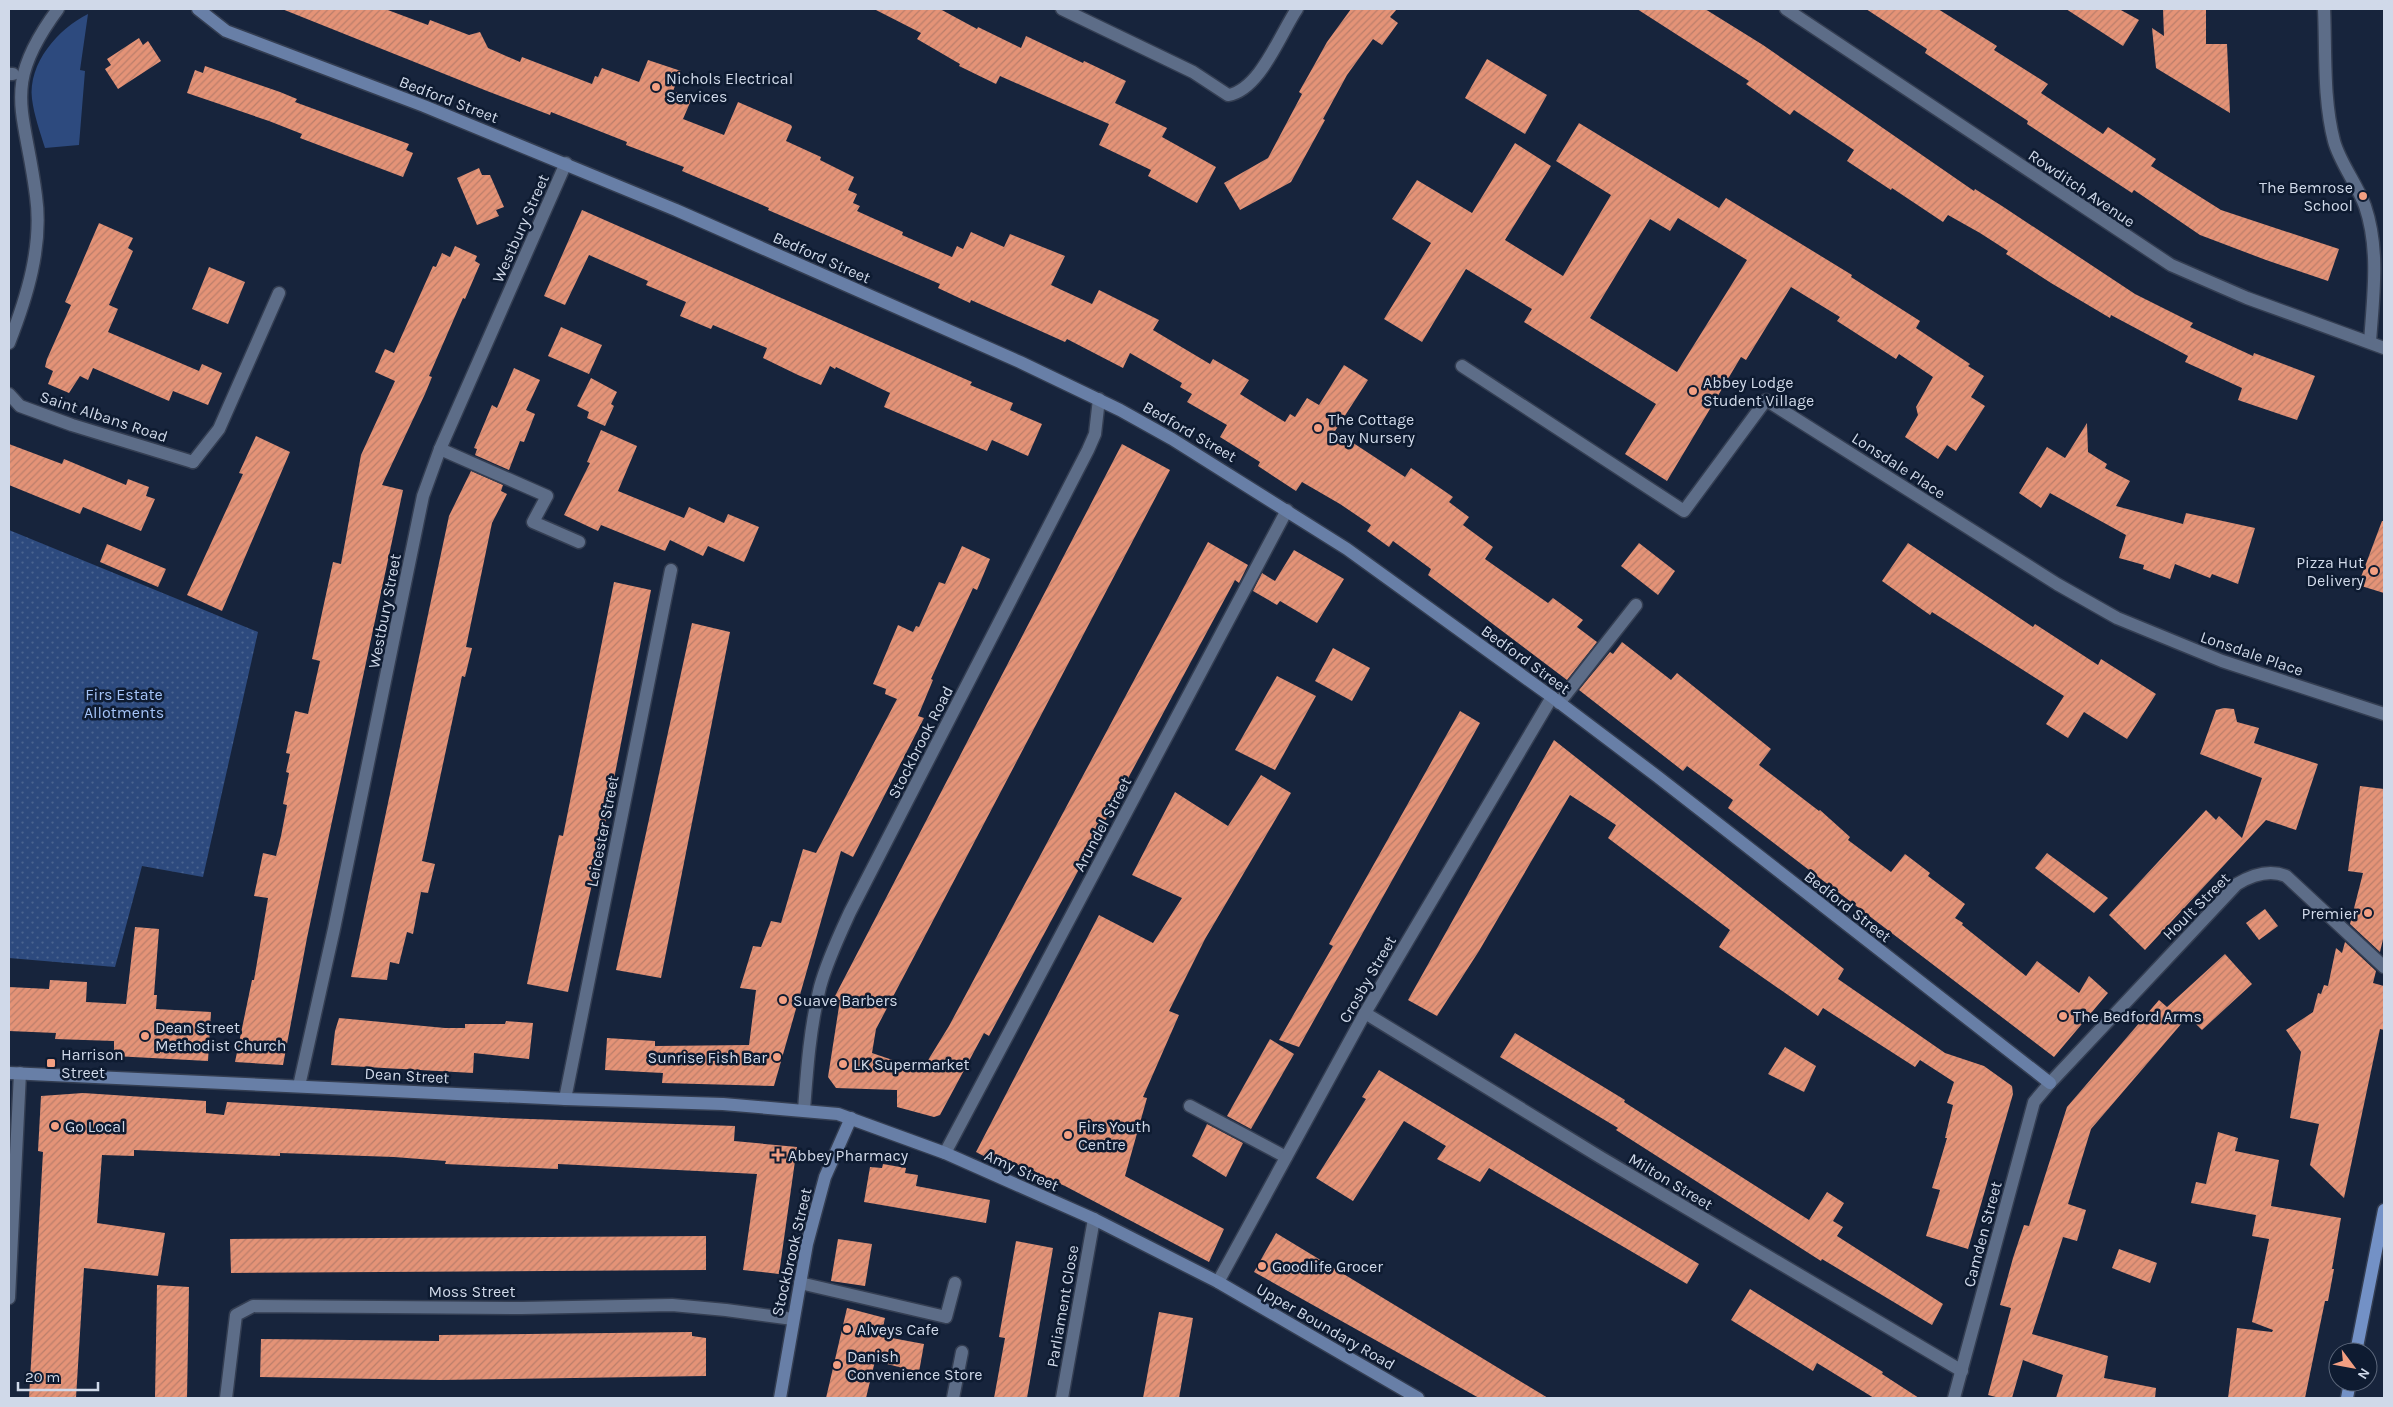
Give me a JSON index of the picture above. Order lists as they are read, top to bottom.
{
  "streets": {
    "street": [
      "Bedford Street",
      "Rowditch Avenue",
      "Westbury Street",
      "Saint Albans Road",
      "Lonsdale Place",
      "Stockbrook Road",
      "Arundel Street",
      "Leicester Street",
      "Hoult Street",
      "Crosby Street",
      "Dean Street",
      "Amy Street",
      "Milton Street",
      "Camden Street",
      "Stockbrook Street",
      "Moss Street",
      "Parliament Close",
      "Upper Boundary Road"
    ]
  },
  "crossings": [
    ["Bedford Street", "Westbury Street"],
    ["Bedford Street", "Stockbrook Road"],
    ["Bedford Street", "Arundel Street"],
    ["Bedford Street", "Hoult Street"],
    ["Bedford Street", "Crosby Street"],
    ["Bedford Street", "Camden Street"],
    ["Westbury Street", "Dean Street"],
    ["Stockbrook Road", "Dean Street"],
    ["Stockbrook Road", "Amy Street"],
    ["Arundel Street", "Amy Street"],
    ["Leicester Street", "Dean Street"],
    ["Hoult Street", "Camden Street"],
    ["Crosby Street", "Amy Street"],
    ["Crosby Street", "Milton Street"],
    ["Crosby Street", "Upper Boundary Road"],
    ["Dean Street", "Amy Street"],
    ["Amy Street", "Stockbrook Street"],
    ["Amy Street", "Parliament Close"],
    ["Amy Street", "Upper Boundary Road"],
    ["Milton Street", "Camden Street"],
    ["Stockbrook Street", "Moss Street"]
  ],
  "parks": ["Firs Estate Allotments"],
  "places": {
    "other": [
      "Nichols Electrical Services",
      "The Bemrose School",
      "Abbey Lodge Student Village",
      "The Cottage Day Nursery",
      "Pizza Hut Delivery",
      "Premier",
      "Suave Barbers",
      "The Bedford Arms",
      "Dean Street Methodist Church",
      "Sunrise Fish Bar",
      "LK Supermarket",
      "Go Local",
      "Firs Youth Centre",
      "Goodlife Grocer",
      "Alveys Cafe",
      "Danish Convenience Store"
    ],
    "transit": ["Harrison Street"],
    "health": ["Abbey Pharmacy"]
  },
  "scale_bar": "20 m",
  "north": "bottom right"
}
